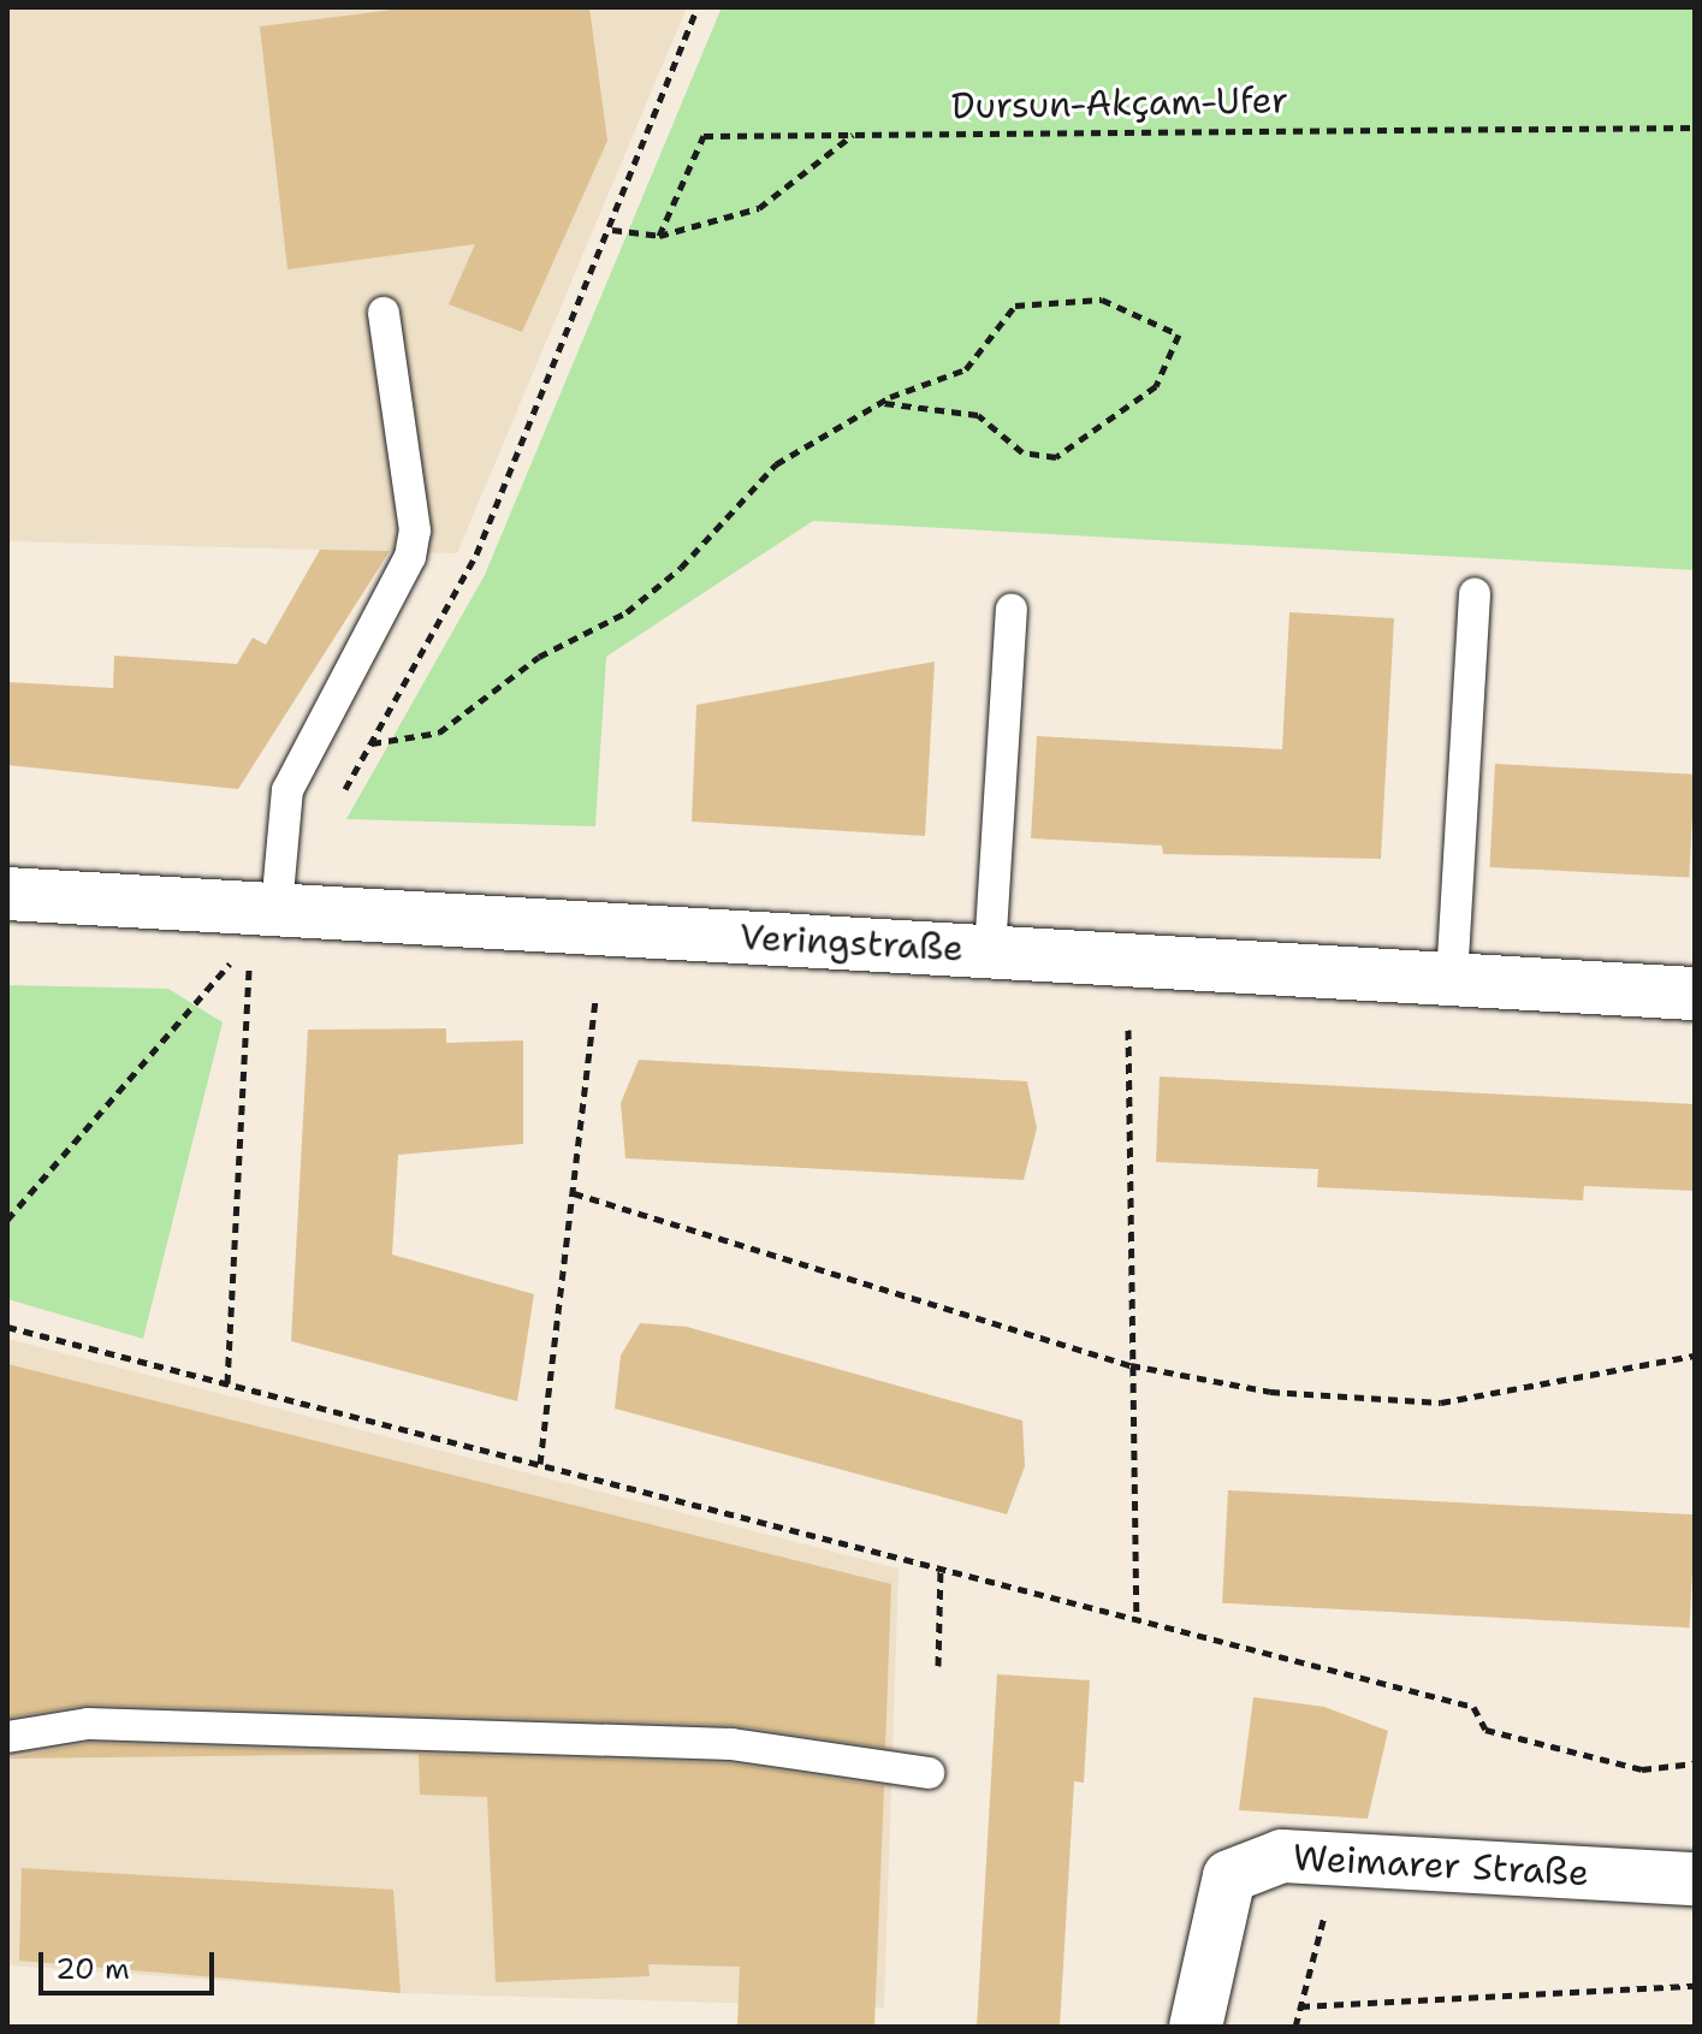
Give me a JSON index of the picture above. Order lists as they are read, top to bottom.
{
  "streets": {
    "street": ["Veringstraße", "Weimarer Straße"],
    "path": ["Dursun-Akçam-Ufer"]
  },
  "scale_bar": "20 m"
}
